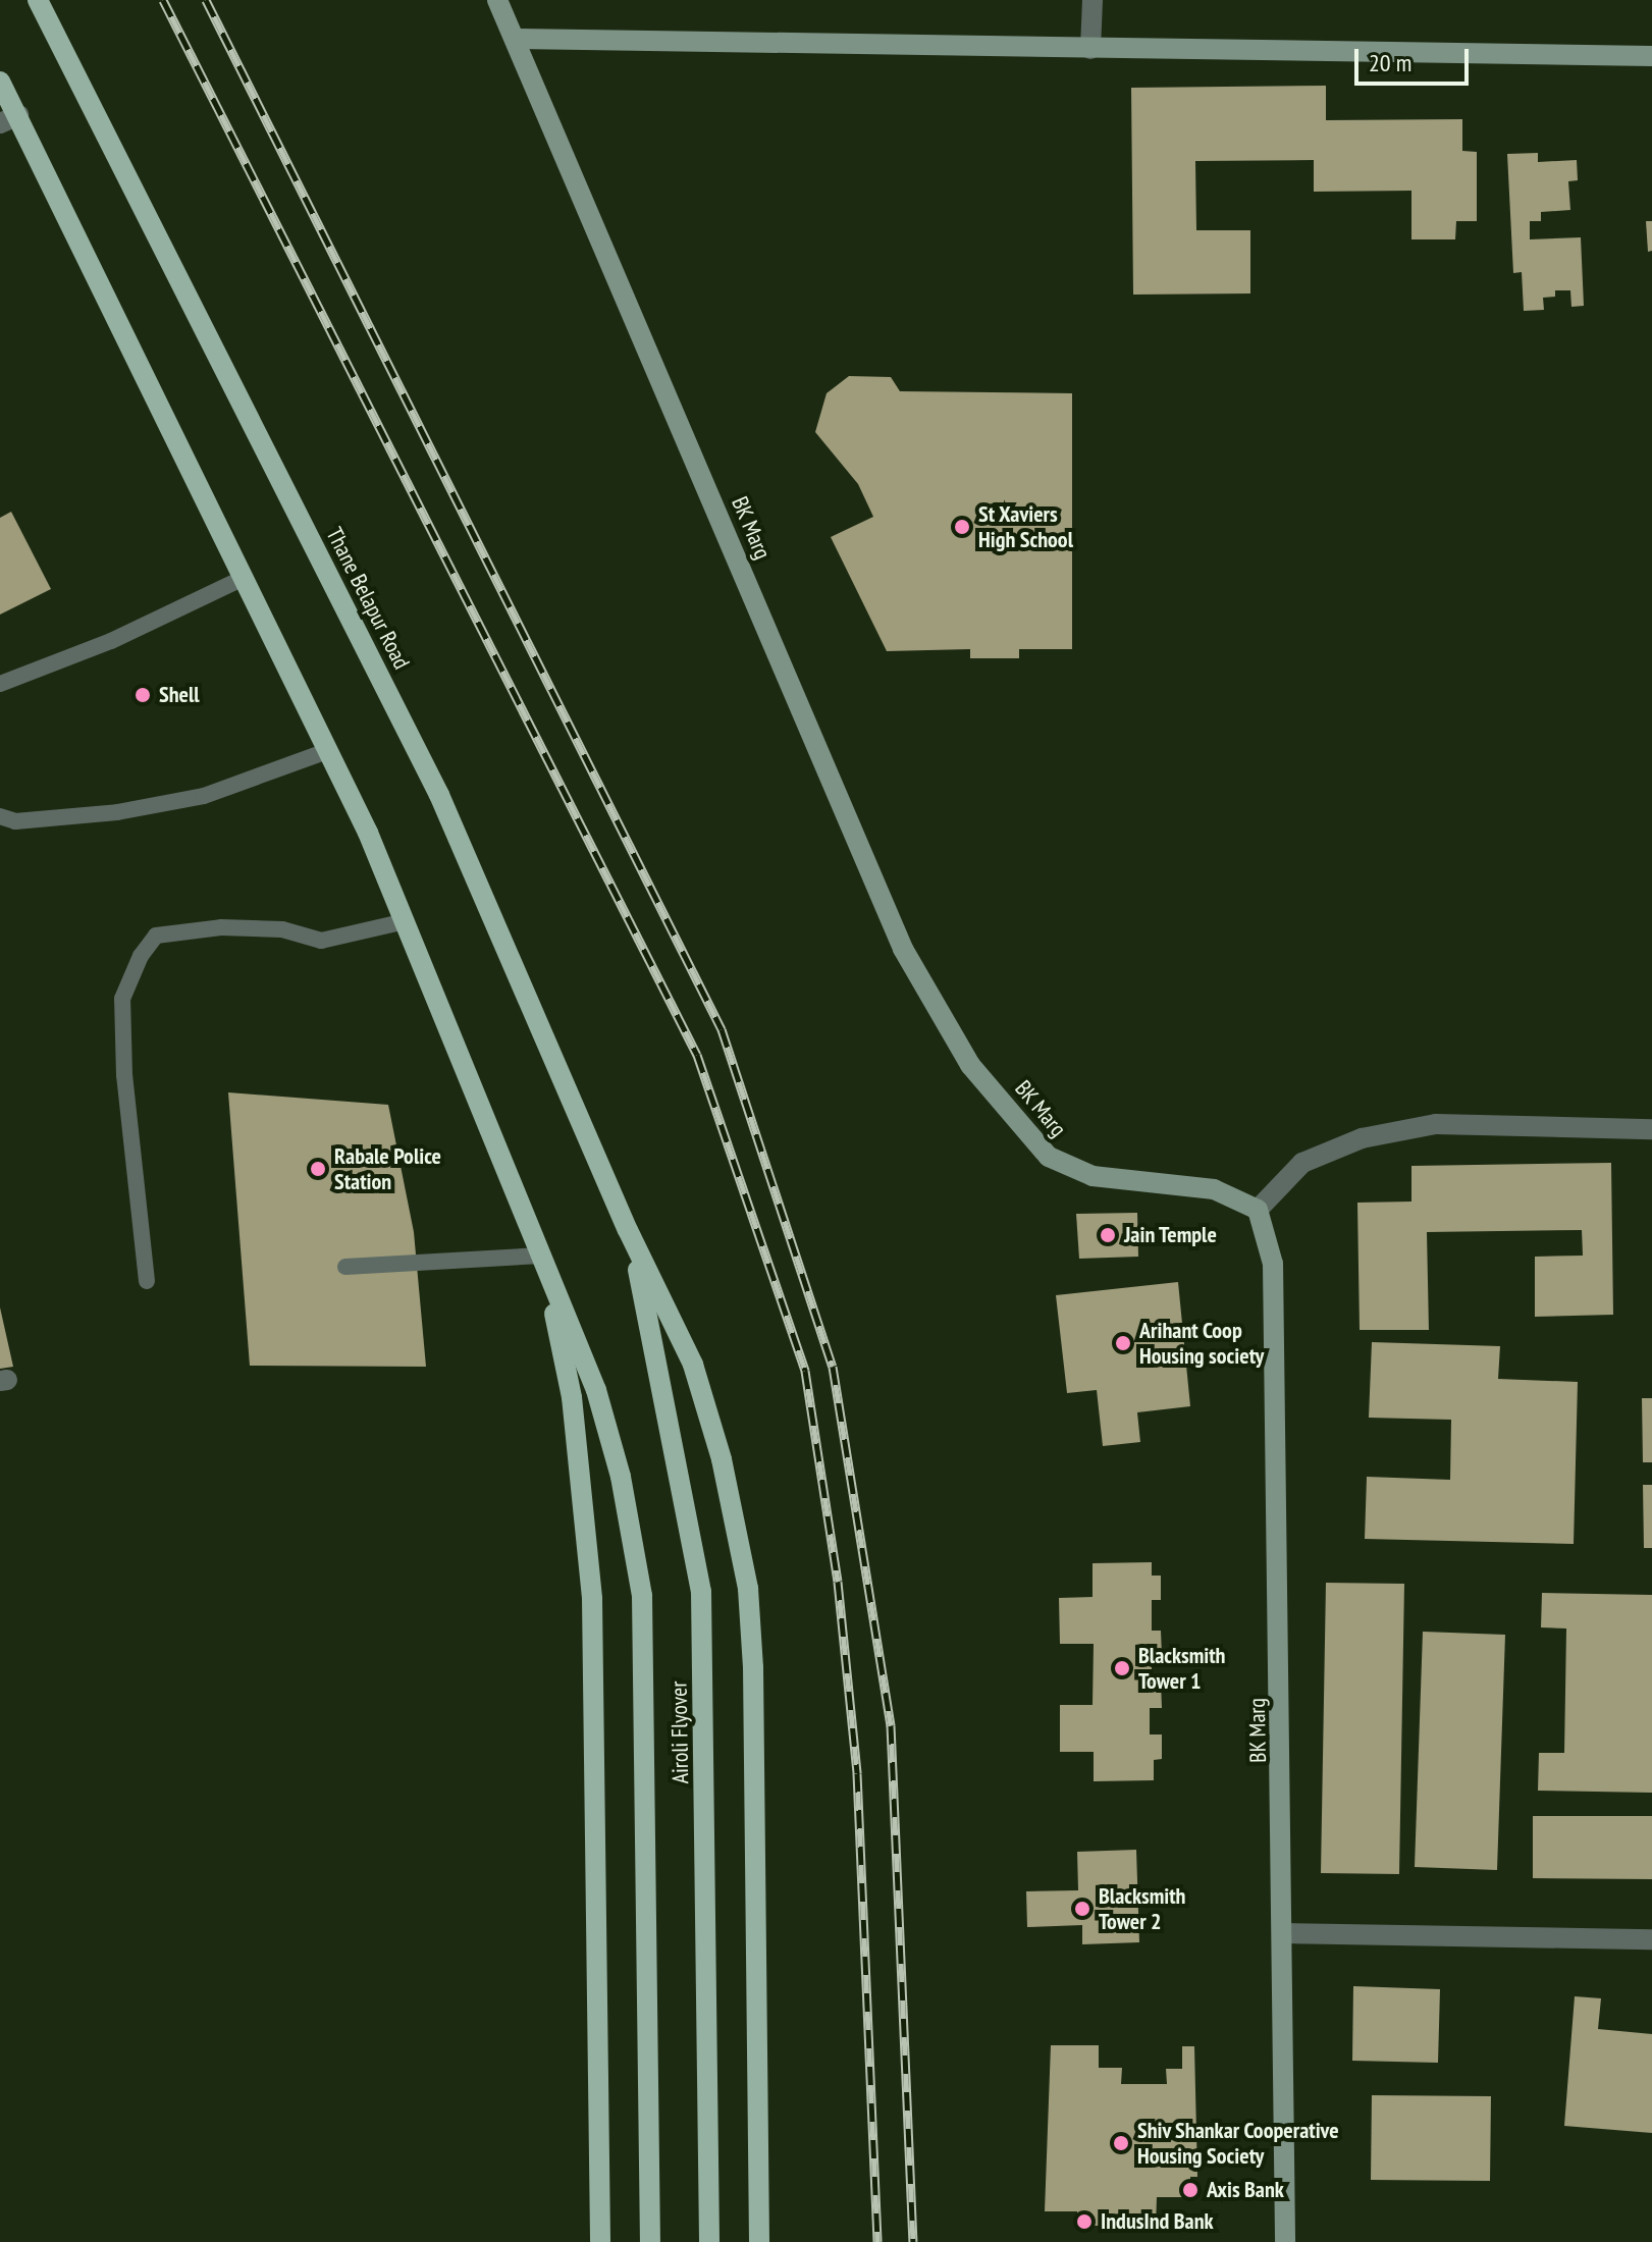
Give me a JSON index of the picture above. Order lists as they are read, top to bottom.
{
  "streets": {
    "main road": ["Thane Belapur Road", "Airoli Flyover"],
    "street": ["BK Marg"]
  },
  "crossings": [
    ["Thane Belapur Road", "Airoli Flyover"]
  ],
  "places": [
    "St Xaviers High School",
    "Shell",
    "Rabale Police Station",
    "Jain Temple",
    "Arihant Coop Housing society",
    "Blacksmith Tower 1",
    "Blacksmith Tower 2",
    "Shiv Shankar Cooperative Housing Society",
    "Axis Bank",
    "IndusInd Bank"
  ],
  "scale_bar": "20 m"
}
